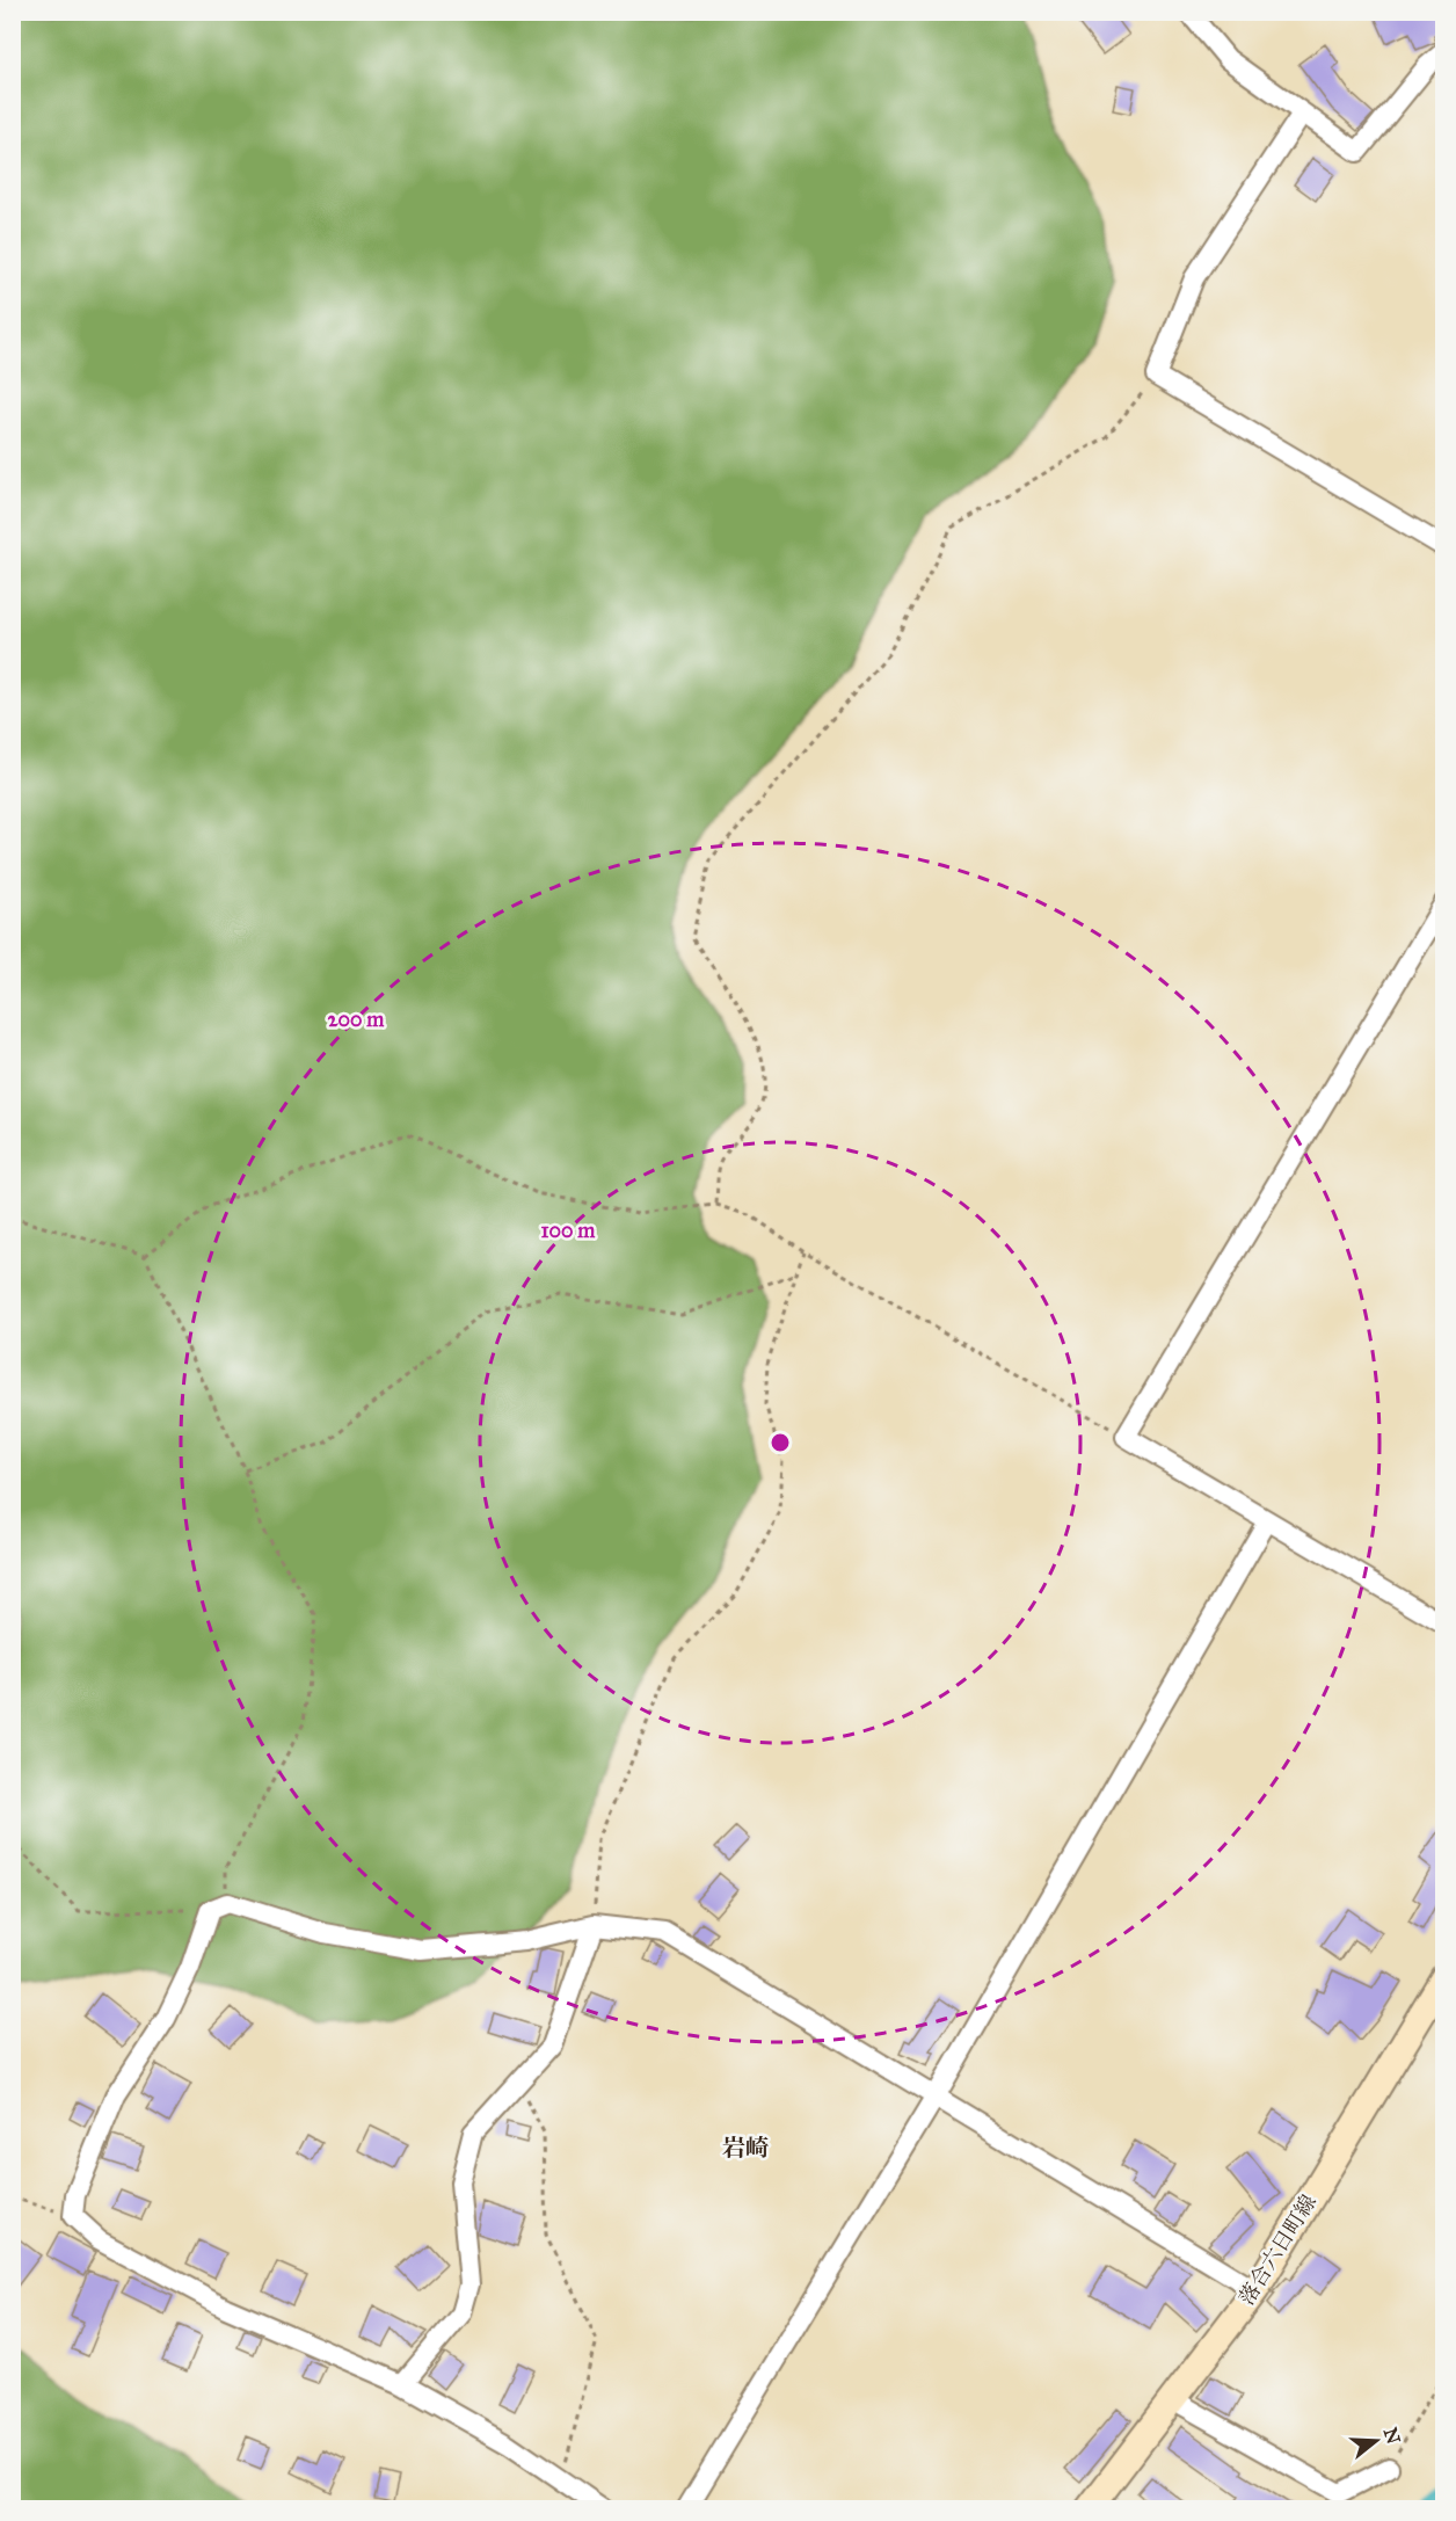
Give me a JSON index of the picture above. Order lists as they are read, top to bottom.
{
  "streets": {
    "main road": ["落合六日町線"]
  },
  "districts": ["岩崎"],
  "north": "right",
  "rings": ["200 m", "100 m"]
}
